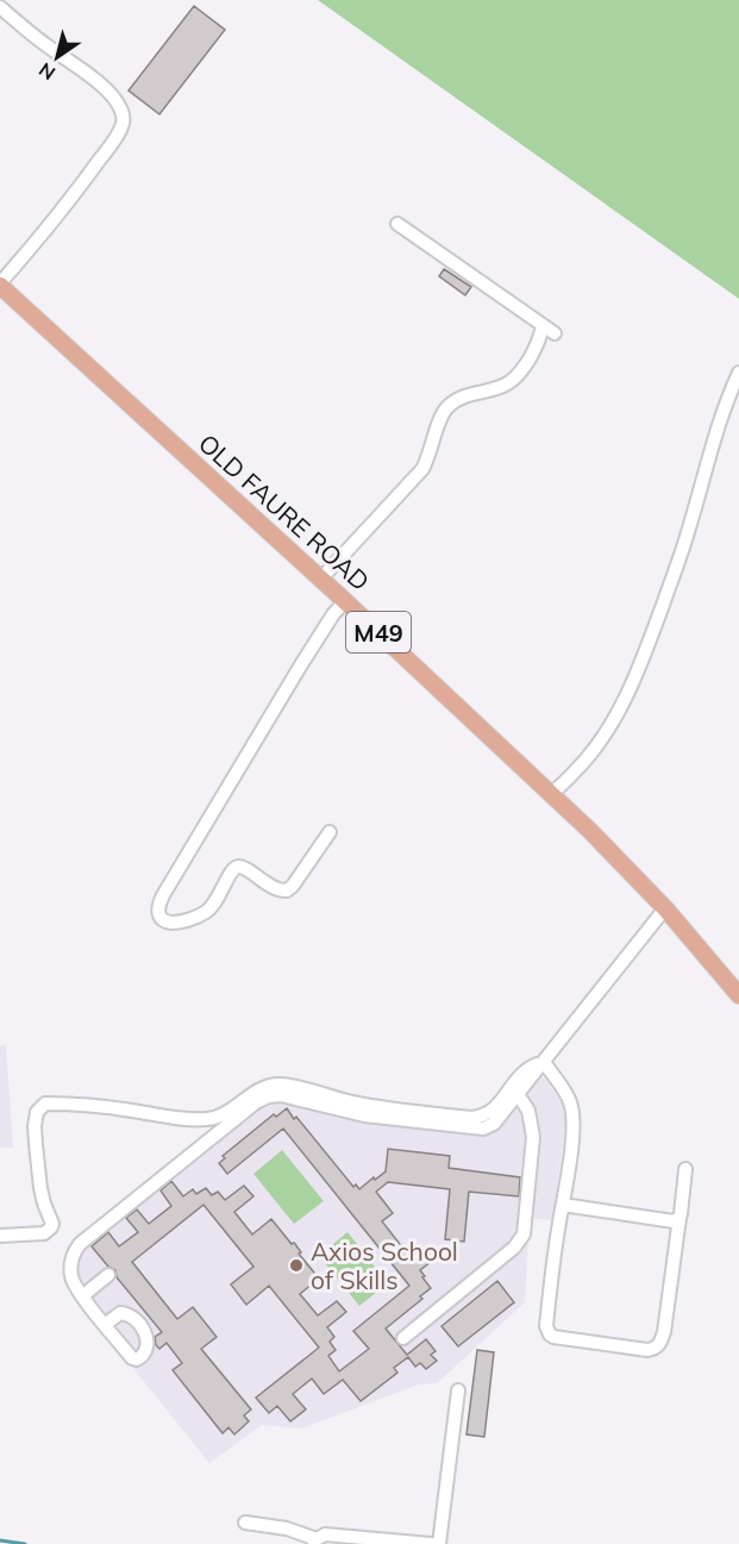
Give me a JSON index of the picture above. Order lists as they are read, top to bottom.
{
  "streets": {
    "main road": ["OLD FAURE ROAD", "M49"]
  },
  "places": ["Axios School of Skills"],
  "north": "bottom left"
}
